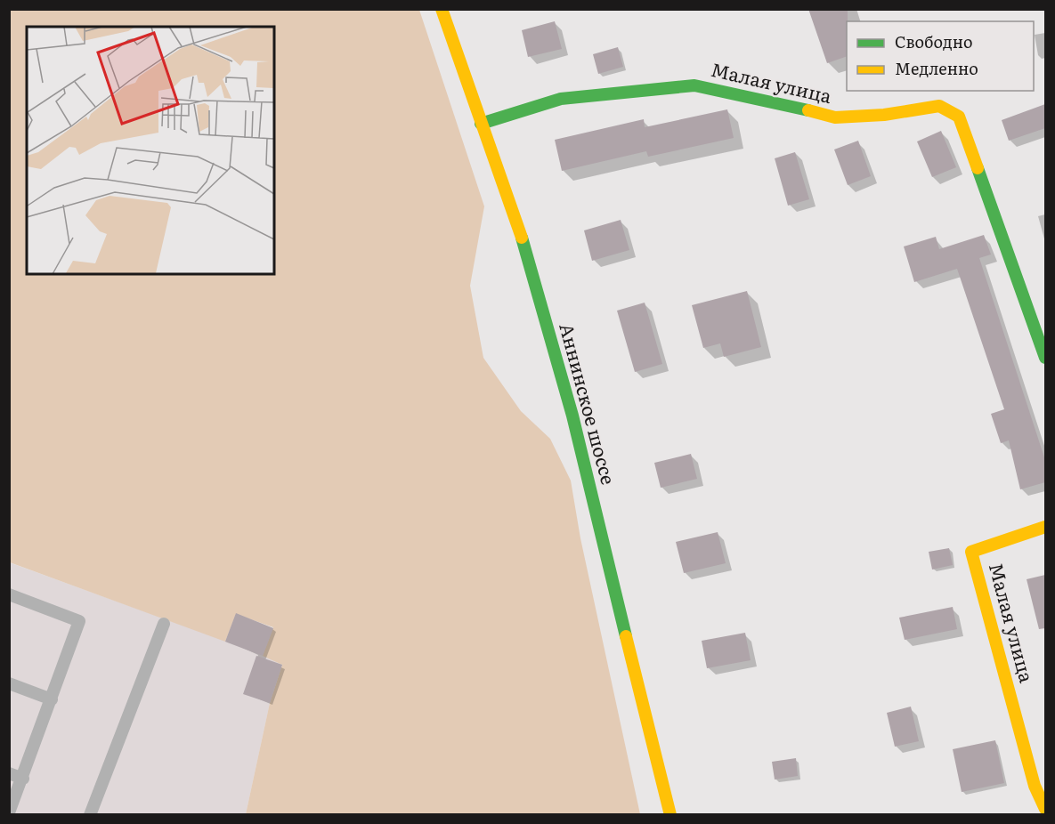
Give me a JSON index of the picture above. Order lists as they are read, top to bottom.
{
  "streets": {
    "street": ["Малая улица", "Аннинское шоссе"]
  },
  "crossings": [
    ["Малая улица", "Аннинское шоссе"]
  ],
  "legend": ["Свободно", "Медленно"]
}
